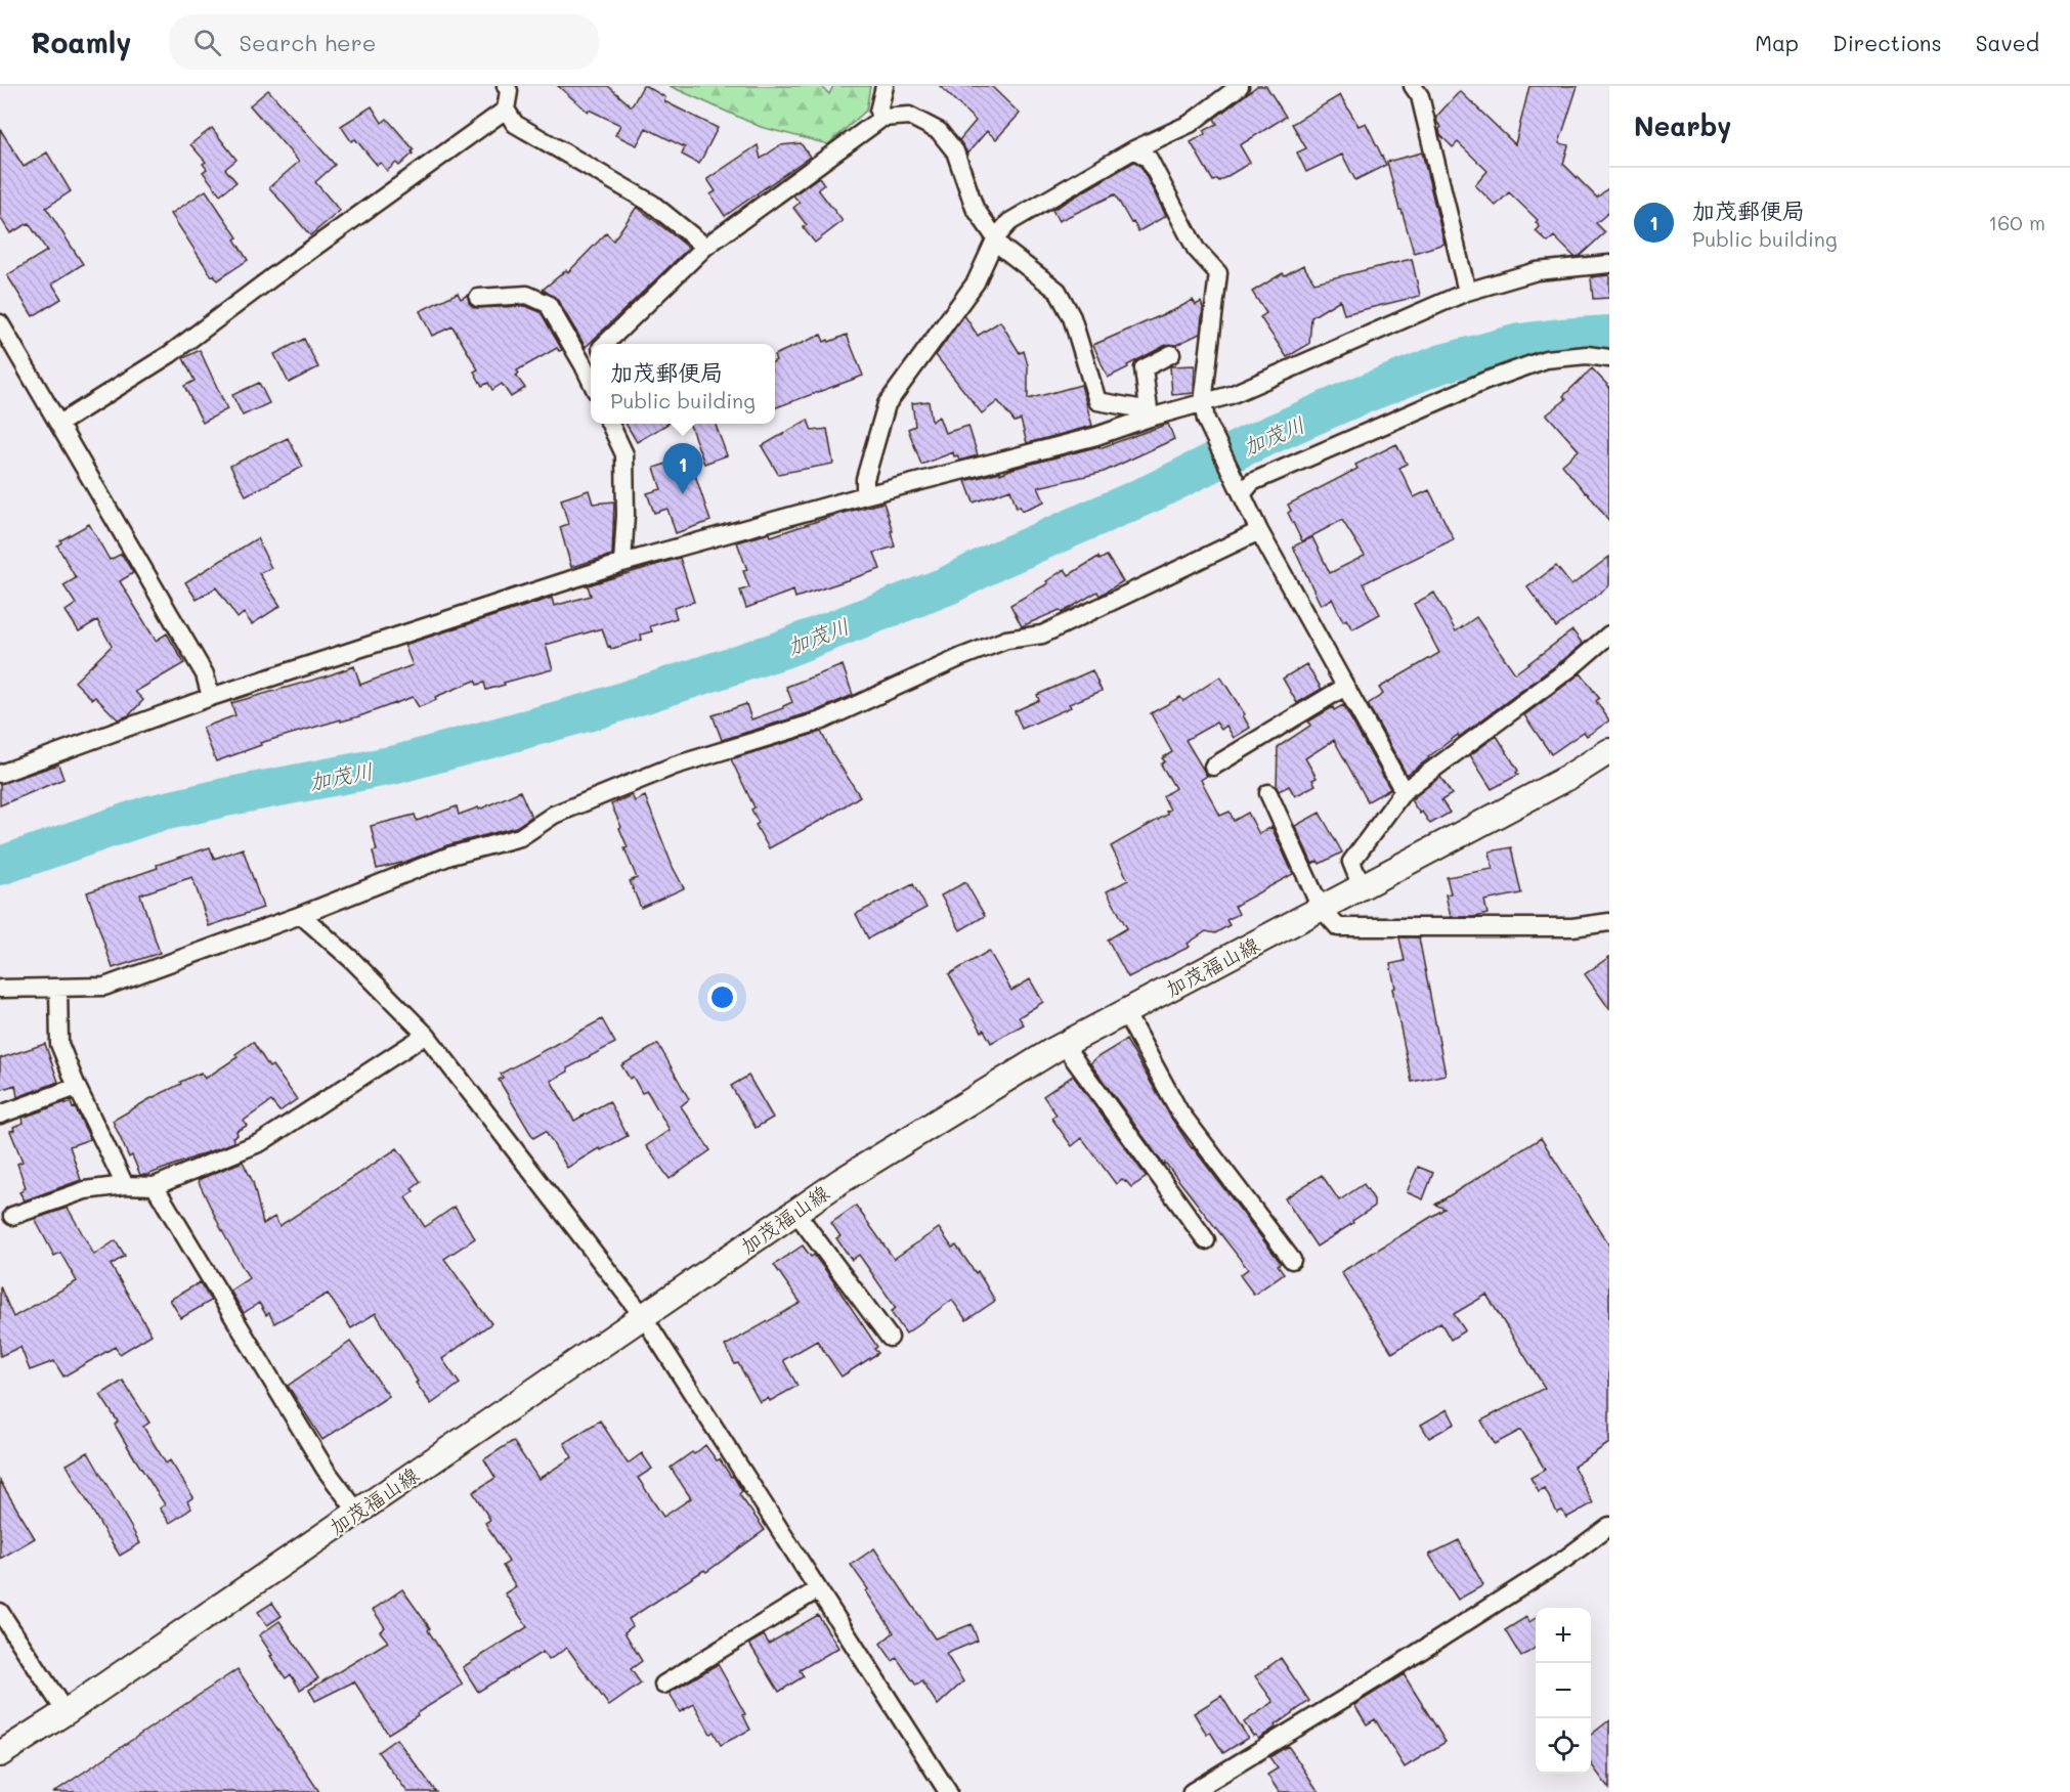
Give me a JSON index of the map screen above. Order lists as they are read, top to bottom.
{
  "streets": {
    "main road": ["加茂福山線"]
  },
  "water": ["加茂川"],
  "page": {
    "header": "Roamly",
    "search": "Search here",
    "nav": ["Map", "Directions", "Saved"],
    "heading": "Nearby",
    "list": [
      {
        "mark": "1",
        "name": "加茂郵便局",
        "note": "Public building",
        "value": "160 m"
      }
    ],
    "popup": ["加茂郵便局", "Public building"],
    "pins": "1",
    "map_buttons": ["+", "−"]
  }
}
